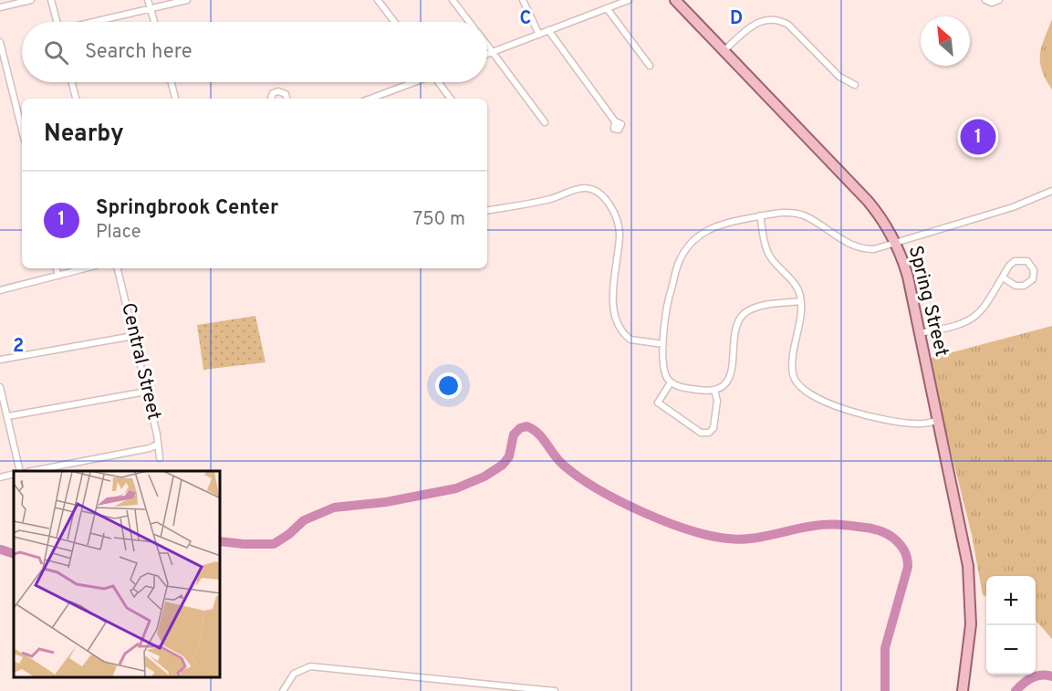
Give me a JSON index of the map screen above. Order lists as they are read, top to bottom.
{
  "streets": {
    "main road": ["Spring Street"],
    "street": ["Central Street"]
  },
  "north": "top left",
  "page": {
    "search": "Search here",
    "heading": "Nearby",
    "pins": "1",
    "list": [
      {
        "mark": "1",
        "name": "Springbrook Center",
        "note": "Place",
        "value": "750 m"
      }
    ],
    "map_buttons": ["+", "−"]
  },
  "grid": {
    "columns": ["C", "D"],
    "rows": ["2"]
  }
}
